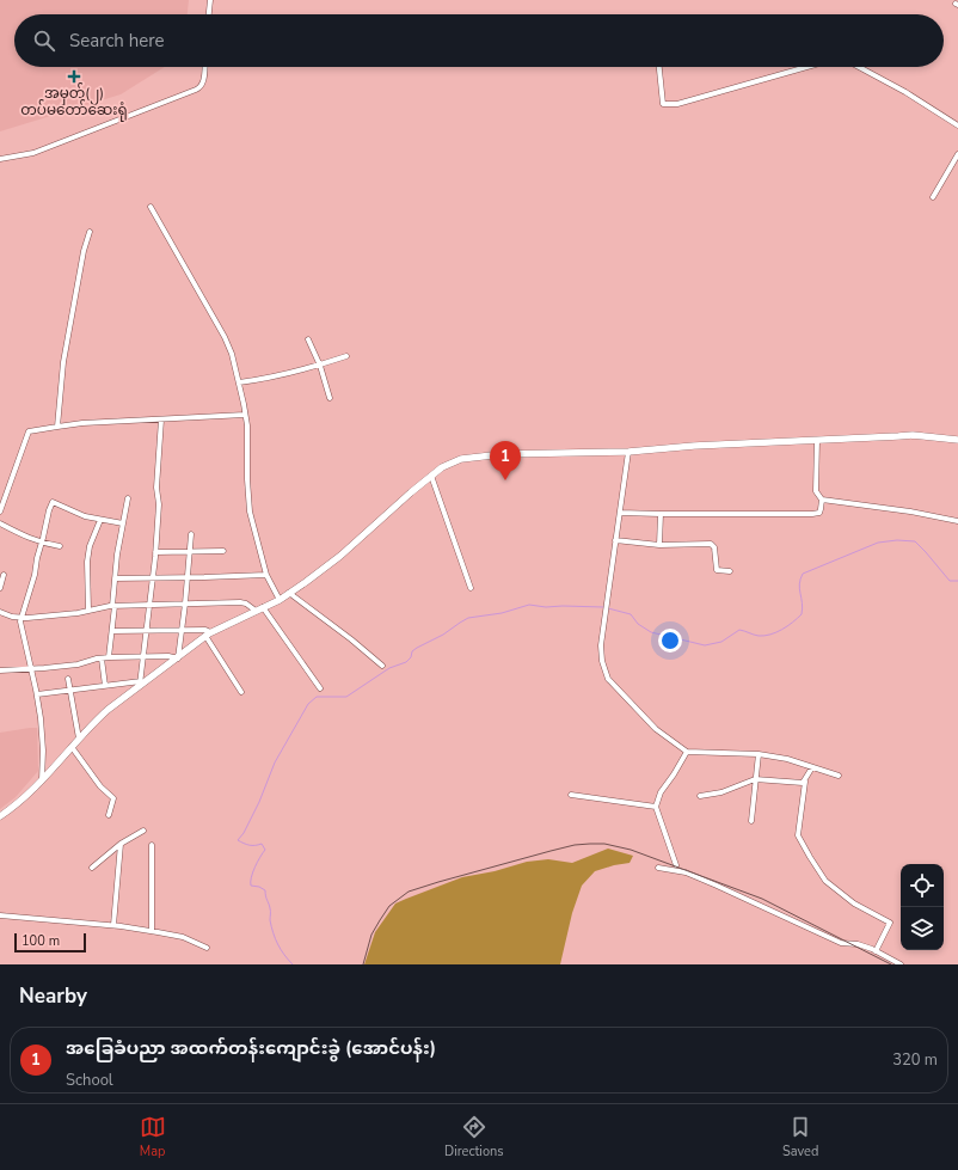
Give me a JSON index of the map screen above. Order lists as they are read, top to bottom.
{
  "places": {
    "health": ["အမှတ်(၂) တပ်မတော်ဆေးရုံ"]
  },
  "scale_bar": "100 m",
  "page": {
    "search": "Search here",
    "pins": "1",
    "scale": "100 m",
    "heading": "Nearby",
    "list": [
      {
        "mark": "1",
        "name": "အခြေခံပညာ အထက်တန်းကျောင်းခွဲ (အောင်ပန်း)",
        "note": "School",
        "value": "320 m"
      }
    ],
    "nav": ["Map", "Directions", "Saved"]
  }
}
